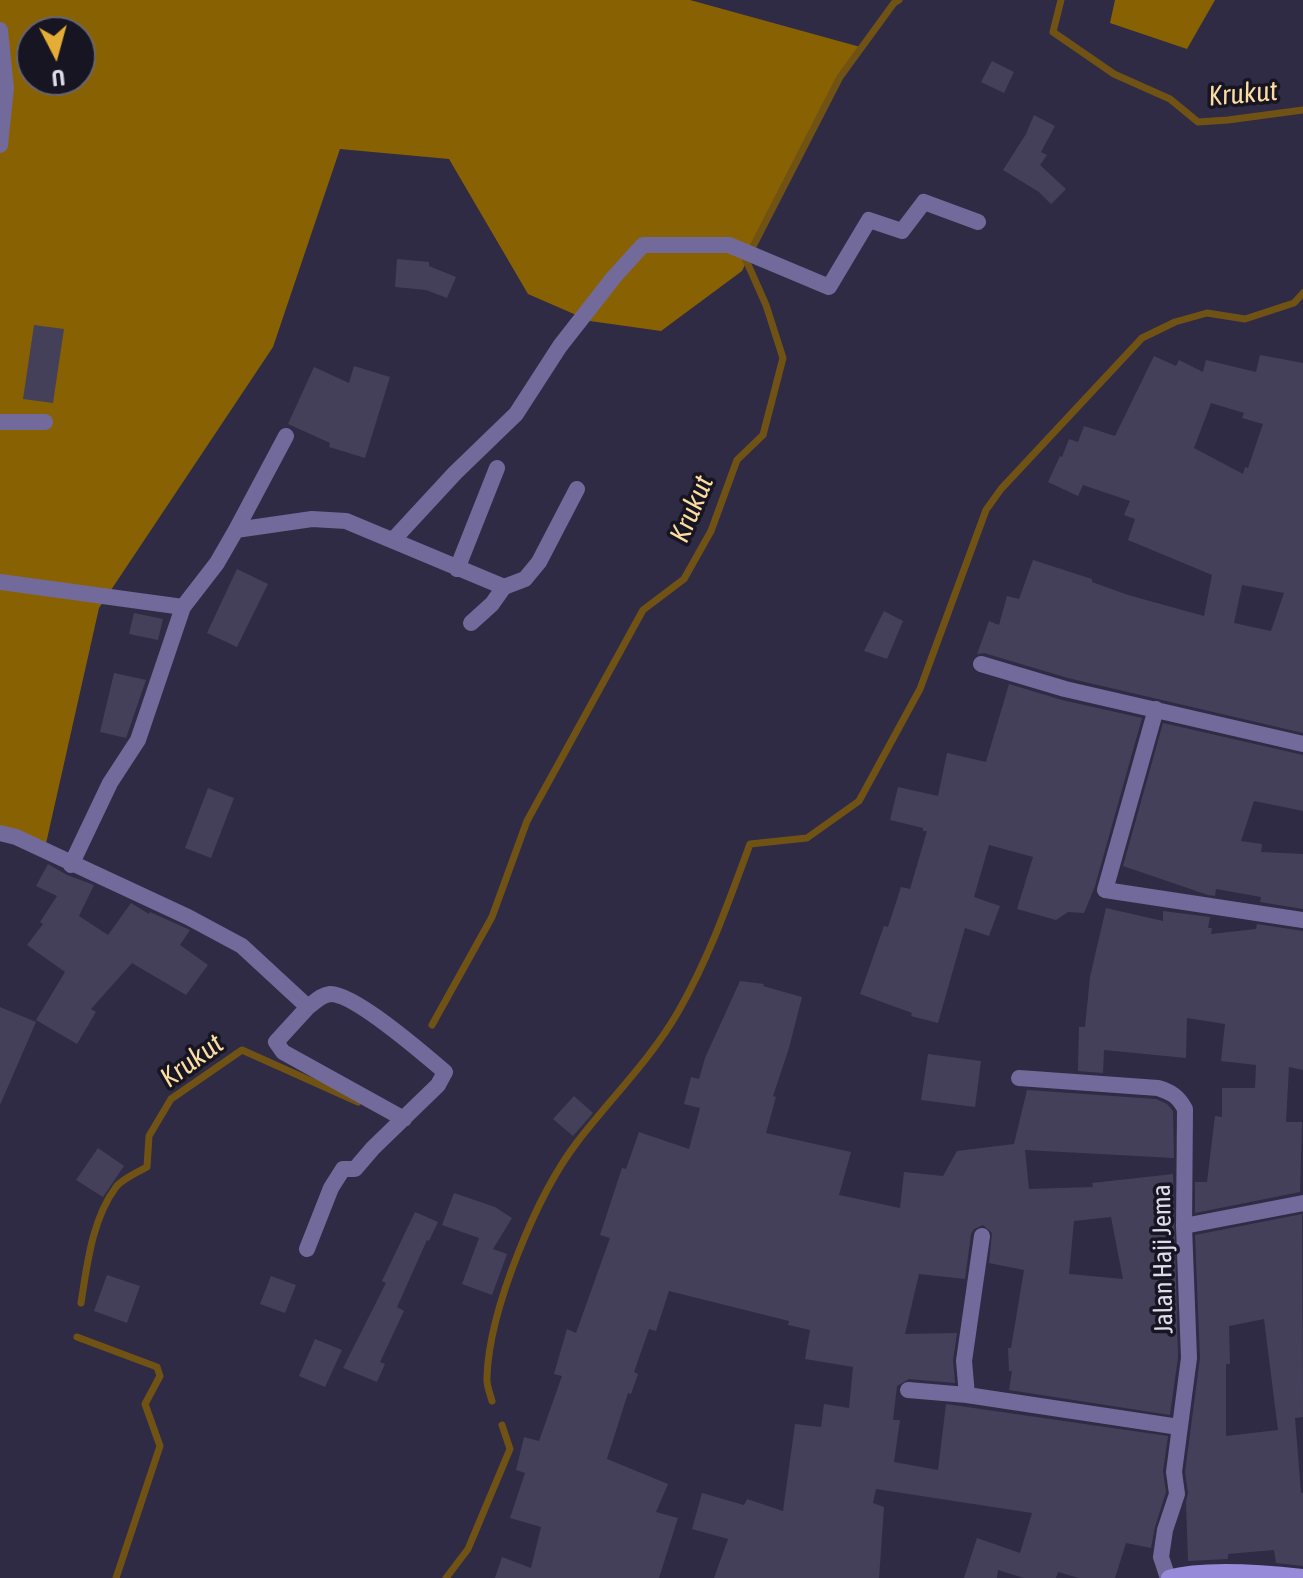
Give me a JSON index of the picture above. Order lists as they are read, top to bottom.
{
  "streets": {
    "street": ["Jalan Haji Jema"]
  },
  "water": ["Krukut"],
  "north": "bottom"
}
